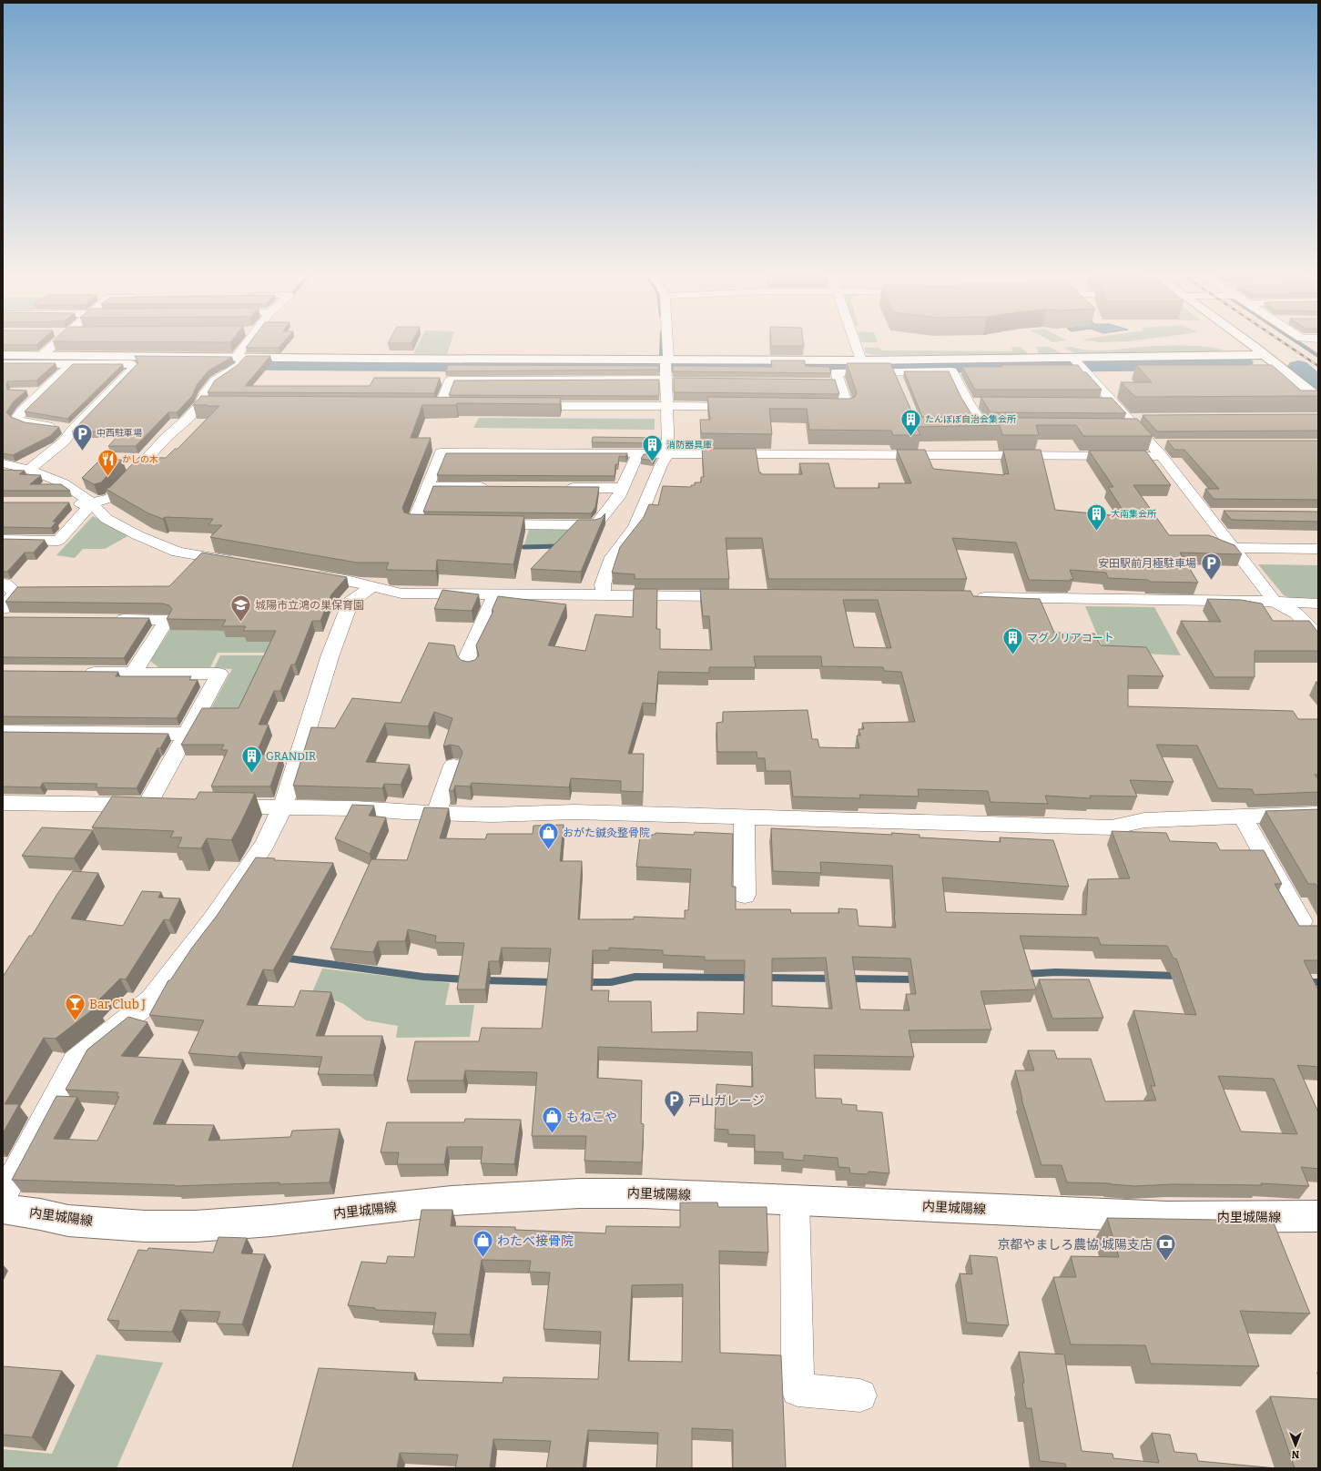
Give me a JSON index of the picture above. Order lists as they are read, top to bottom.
{
  "streets": {
    "street": ["内里城陽線"]
  },
  "places": {
    "building": [
      "たんぽぽ自治会集会所",
      "消防器具庫",
      "大南集会所",
      "マグノリアコート",
      "GRANDIR"
    ],
    "parking": ["中西駐車場", "安田駅前月極駐車場", "戸山ガレージ"],
    "restaurant": ["かしの木"],
    "school or university": ["城陽市立鴻の巣保育園"],
    "shop": ["おがた鍼灸整骨院", "もねこや", "わたべ接骨院"],
    "bar": ["Bar Club J"],
    "bank": ["京都やましろ農協 城陽支店"]
  },
  "north": "bottom"
}
